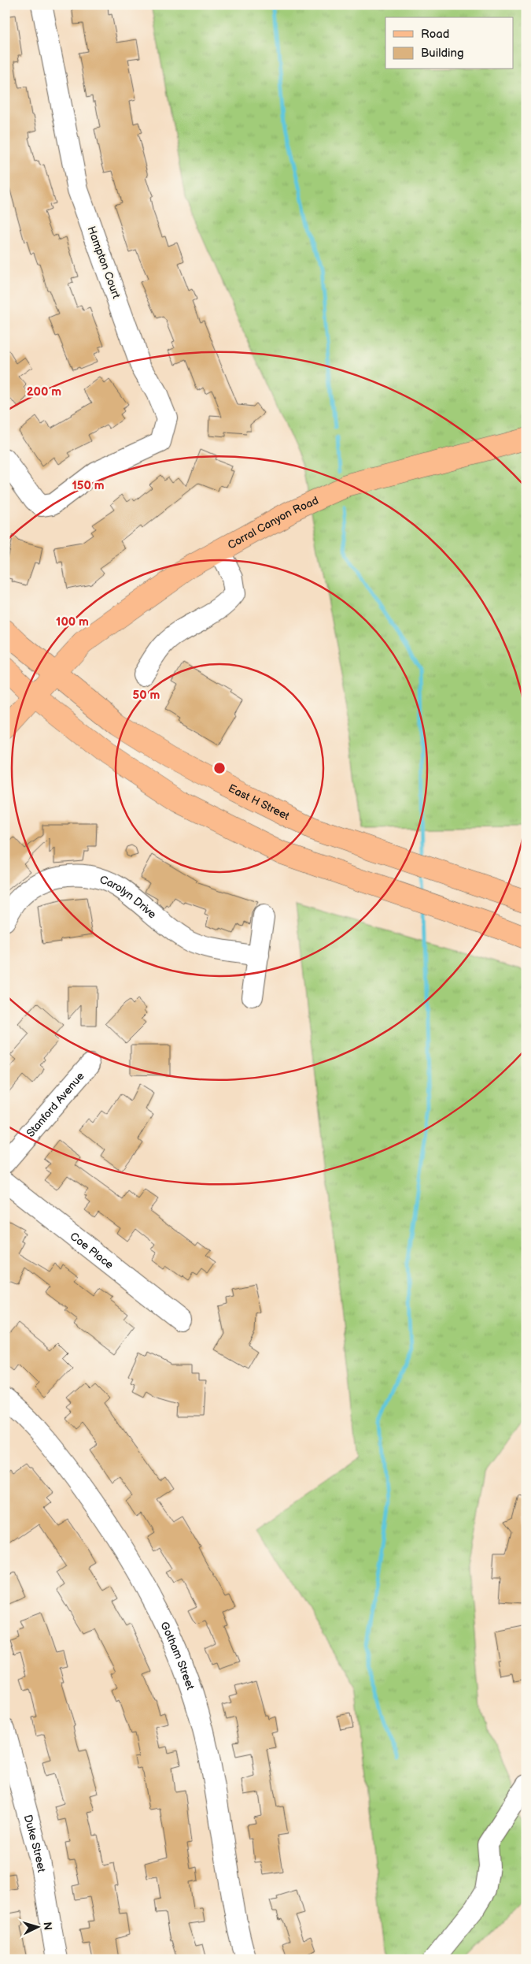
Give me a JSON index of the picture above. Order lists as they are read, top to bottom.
{
  "streets": {
    "main road": ["Corral Canyon Road", "East H Street"],
    "street": [
      "Hampton Court",
      "Carolyn Drive",
      "Stanford Avenue",
      "Coe Place",
      "Gotham Street",
      "Duke Street"
    ]
  },
  "crossings": [
    ["Corral Canyon Road", "East H Street"]
  ],
  "legend": ["Road", "Building"],
  "north": "right",
  "rings": [
    "200 m",
    "150 m",
    "100 m",
    "50 m"
  ]
}
